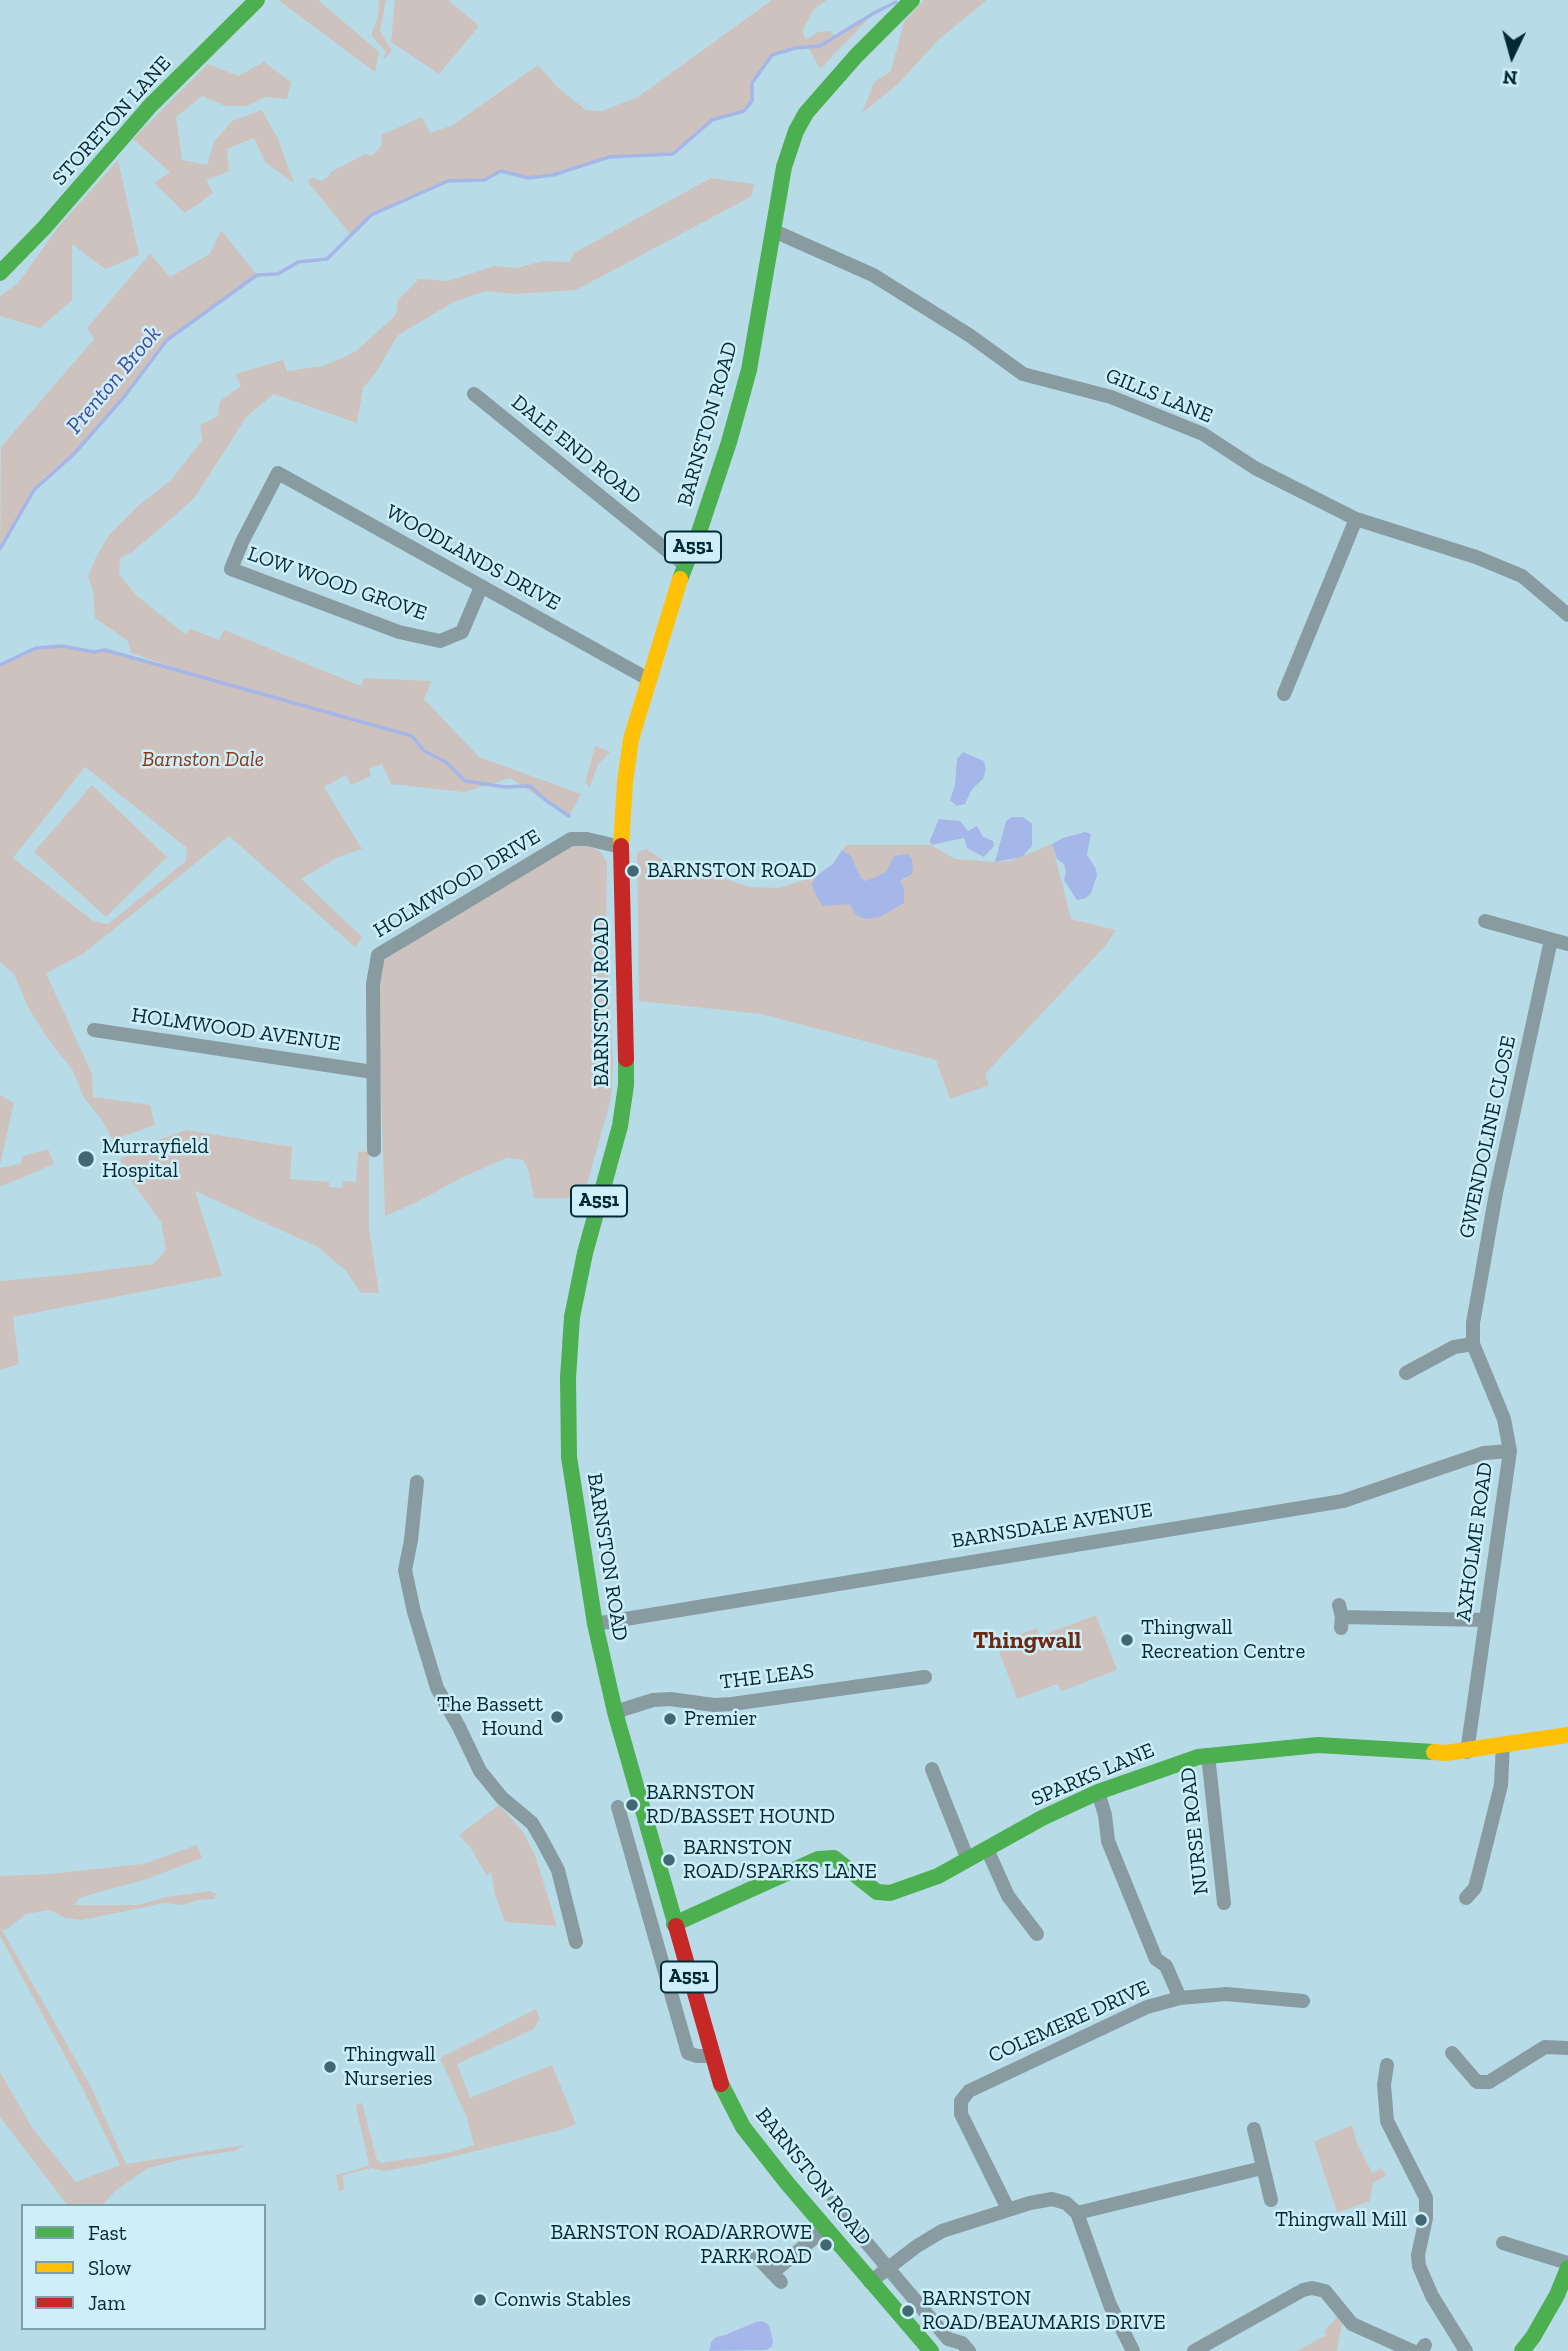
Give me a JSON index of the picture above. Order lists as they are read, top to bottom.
{
  "streets": {
    "main road": [
      "STORETON LANE",
      "BARNSTON ROAD",
      "A551",
      "SPARKS LANE"
    ],
    "street": [
      "GILLS LANE",
      "DALE END ROAD",
      "WOODLANDS DRIVE",
      "LOW WOOD GROVE",
      "HOLMWOOD DRIVE",
      "HOLMWOOD AVENUE",
      "GWENDOLINE CLOSE",
      "BARNSDALE AVENUE",
      "AXHOLME ROAD",
      "THE LEAS",
      "NURSE ROAD",
      "COLEMERE DRIVE"
    ]
  },
  "crossings": [
    ["GILLS LANE", "BARNSTON ROAD"],
    ["BARNSTON ROAD", "DALE END ROAD"],
    ["BARNSTON ROAD", "WOODLANDS DRIVE"],
    ["BARNSTON ROAD", "HOLMWOOD DRIVE"],
    ["BARNSTON ROAD", "BARNSDALE AVENUE"],
    ["BARNSTON ROAD", "THE LEAS"],
    ["BARNSTON ROAD", "SPARKS LANE"],
    ["WOODLANDS DRIVE", "LOW WOOD GROVE"],
    ["HOLMWOOD DRIVE", "HOLMWOOD AVENUE"],
    ["GWENDOLINE CLOSE", "AXHOLME ROAD"],
    ["BARNSDALE AVENUE", "AXHOLME ROAD"],
    ["AXHOLME ROAD", "SPARKS LANE"],
    ["SPARKS LANE", "NURSE ROAD"],
    ["SPARKS LANE", "COLEMERE DRIVE"]
  ],
  "districts": ["Thingwall"],
  "water": ["Prenton Brook"],
  "parks": ["Barnston Dale"],
  "places": [
    "BARNSTON ROAD",
    "Murrayfield Hospital",
    "Thingwall Recreation Centre",
    "The Bassett Hound",
    "Premier",
    "BARNSTON RD/BASSET HOUND",
    "BARNSTON ROAD/SPARKS LANE",
    "Thingwall Nurseries",
    "Thingwall Mill",
    "BARNSTON ROAD/ARROWE PARK ROAD",
    "Conwis Stables",
    "BARNSTON ROAD/BEAUMARIS DRIVE"
  ],
  "legend": ["Fast", "Slow", "Jam"],
  "north": "bottom"
}
